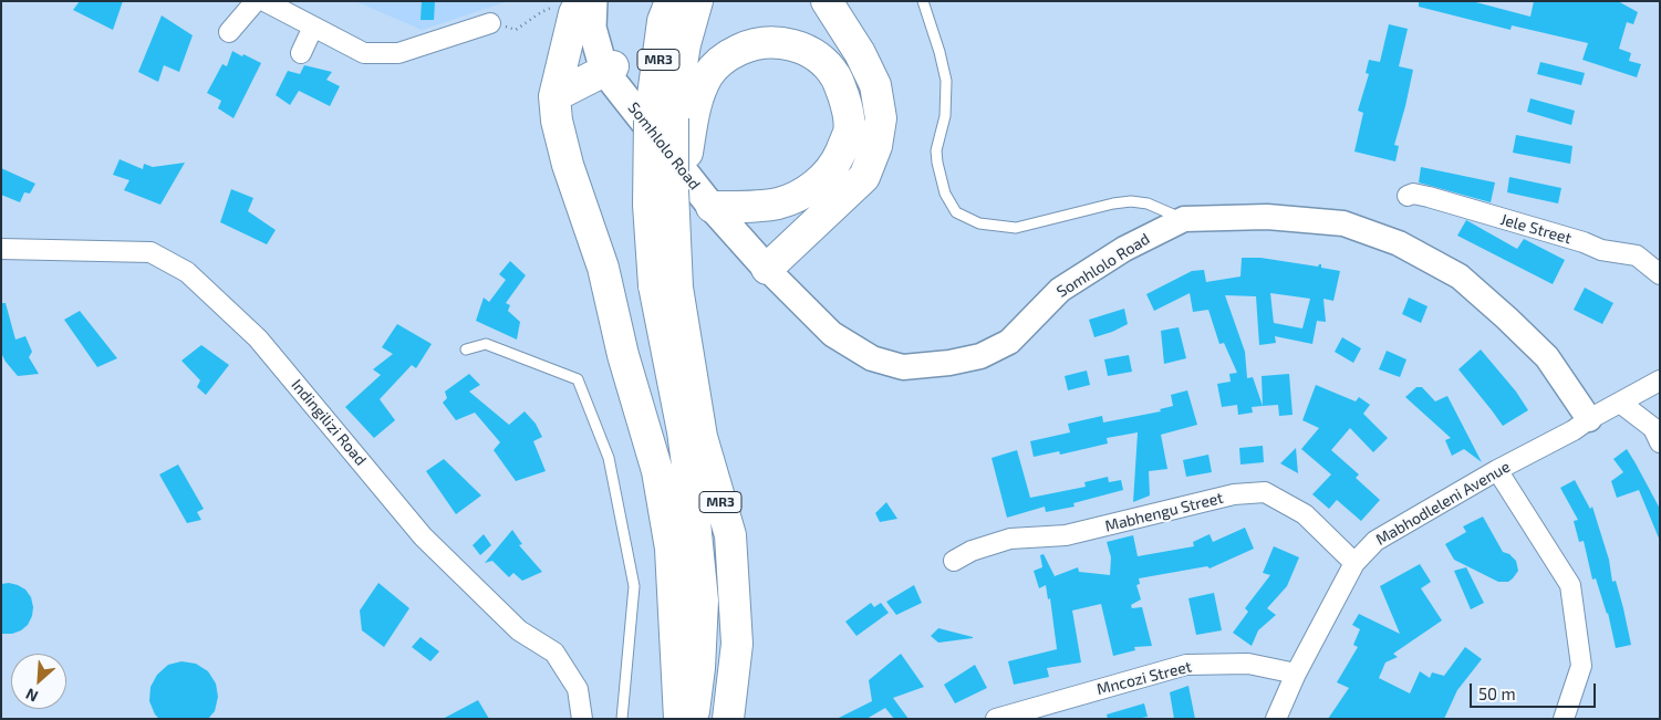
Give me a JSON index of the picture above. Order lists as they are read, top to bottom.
{
  "streets": {
    "highway": ["MR3"],
    "main road": ["Somhlolo Road"],
    "street": [
      "Jele Street",
      "Indingilizi Road",
      "Mabhodleleni Avenue",
      "Mabhengu Street",
      "Mncozi Street"
    ]
  },
  "crossings": [
    ["Somhlolo Road", "Mabhodleleni Avenue"],
    ["Mabhodleleni Avenue", "Mabhengu Street"],
    ["Mabhodleleni Avenue", "Mncozi Street"]
  ],
  "scale_bar": "50 m",
  "north": "bottom left"
}
